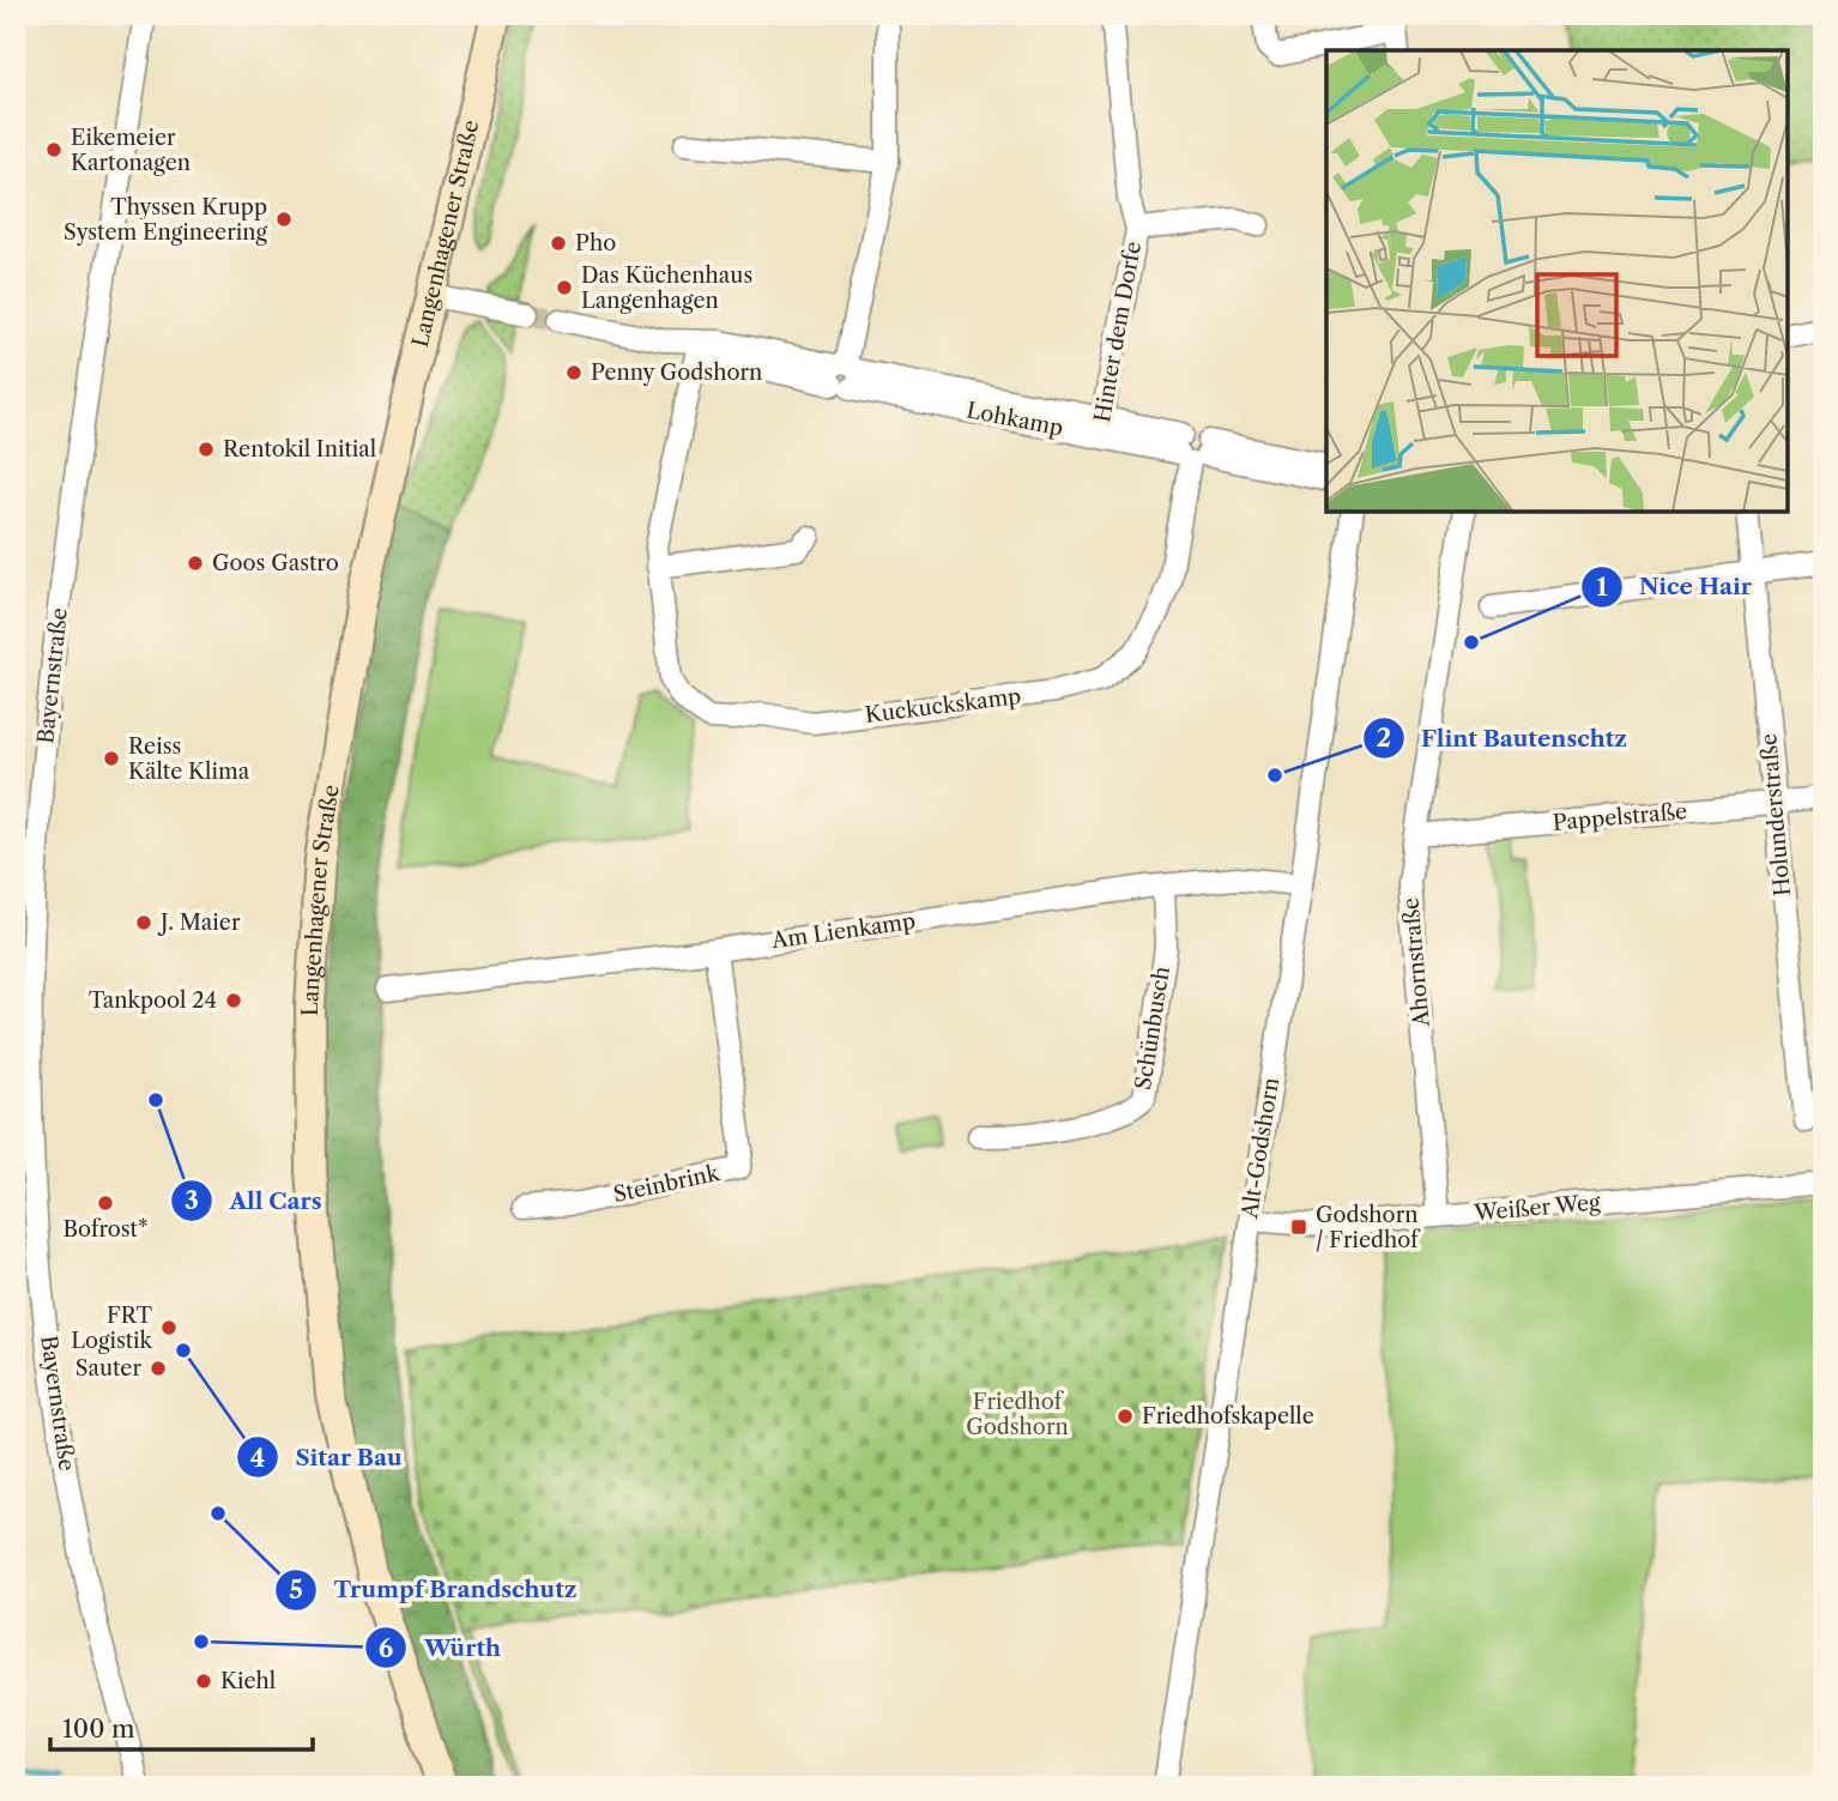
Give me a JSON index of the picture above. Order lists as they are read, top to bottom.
{
  "streets": {
    "main road": ["Langenhagener Straße"],
    "street": [
      "Hinter dem Dorfe",
      "Lohkamp",
      "Bayernstraße",
      "Kuckuckskamp",
      "Holunderstraße",
      "Pappelstraße",
      "Am Lienkamp",
      "Ahornstraße",
      "Schünbusch",
      "Alt-Godshorn",
      "Steinbrink",
      "Weißer Weg"
    ]
  },
  "crossings": [
    ["Hinter dem Dorfe", "Lohkamp"],
    ["Lohkamp", "Kuckuckskamp"],
    ["Holunderstraße", "Pappelstraße"],
    ["Pappelstraße", "Ahornstraße"],
    ["Am Lienkamp", "Schünbusch"],
    ["Am Lienkamp", "Alt-Godshorn"],
    ["Am Lienkamp", "Steinbrink"],
    ["Ahornstraße", "Weißer Weg"],
    ["Alt-Godshorn", "Weißer Weg"]
  ],
  "parks": ["Friedhof Godshorn"],
  "places": {
    "other": [
      "Eikemeier Kartonagen",
      "Thyssen Krupp System Engineering",
      "Pho",
      "Das Küchenhaus Langenhagen",
      "Penny Godshorn",
      "Rentokil Initial",
      "Goos Gastro",
      "Nice Hair",
      "Reiss Kälte Klima",
      "Flint Bautenschtz",
      "J. Maier",
      "Tankpool 24",
      "All Cars",
      "Bofrost*",
      "FRT Logistik",
      "Sitar Bau",
      "Sauter",
      "Friedhofskapelle",
      "Trumpf Brandschutz",
      "Würth",
      "Kiehl"
    ],
    "transit": ["Godshorn / Friedhof"]
  },
  "scale_bar": "100 m"
}
